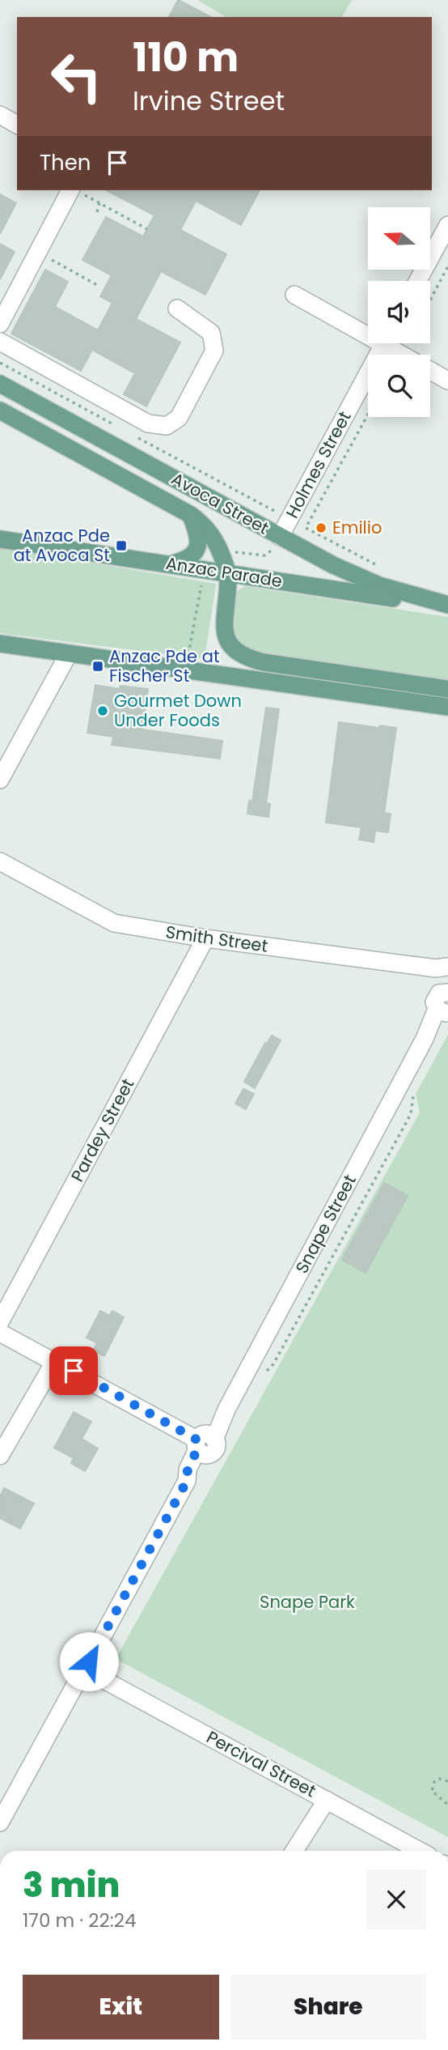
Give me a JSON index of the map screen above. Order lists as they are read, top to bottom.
{
  "streets": {
    "main road": ["Avoca Street", "Anzac Parade"],
    "street": [
      "Holmes Street",
      "Smith Street",
      "Pardey Street",
      "Snape Street",
      "Percival Street"
    ]
  },
  "crossings": [
    ["Holmes Street", "Avoca Street"],
    ["Avoca Street", "Anzac Parade"],
    ["Smith Street", "Pardey Street"],
    ["Snape Street", "Percival Street"]
  ],
  "parks": ["Snape Park"],
  "places": {
    "other": ["Emilio", "Gourmet Down Under Foods"],
    "transit": ["Anzac Pde at Avoca St", "Anzac Pde at Fischer St"]
  },
  "north": "left",
  "page": {
    "turn": ["110 m", "Irvine Street"],
    "then": "Then",
    "heading": ["3 min", "170 m · 22:24"],
    "buttons": ["Exit", "Share"]
  }
}
